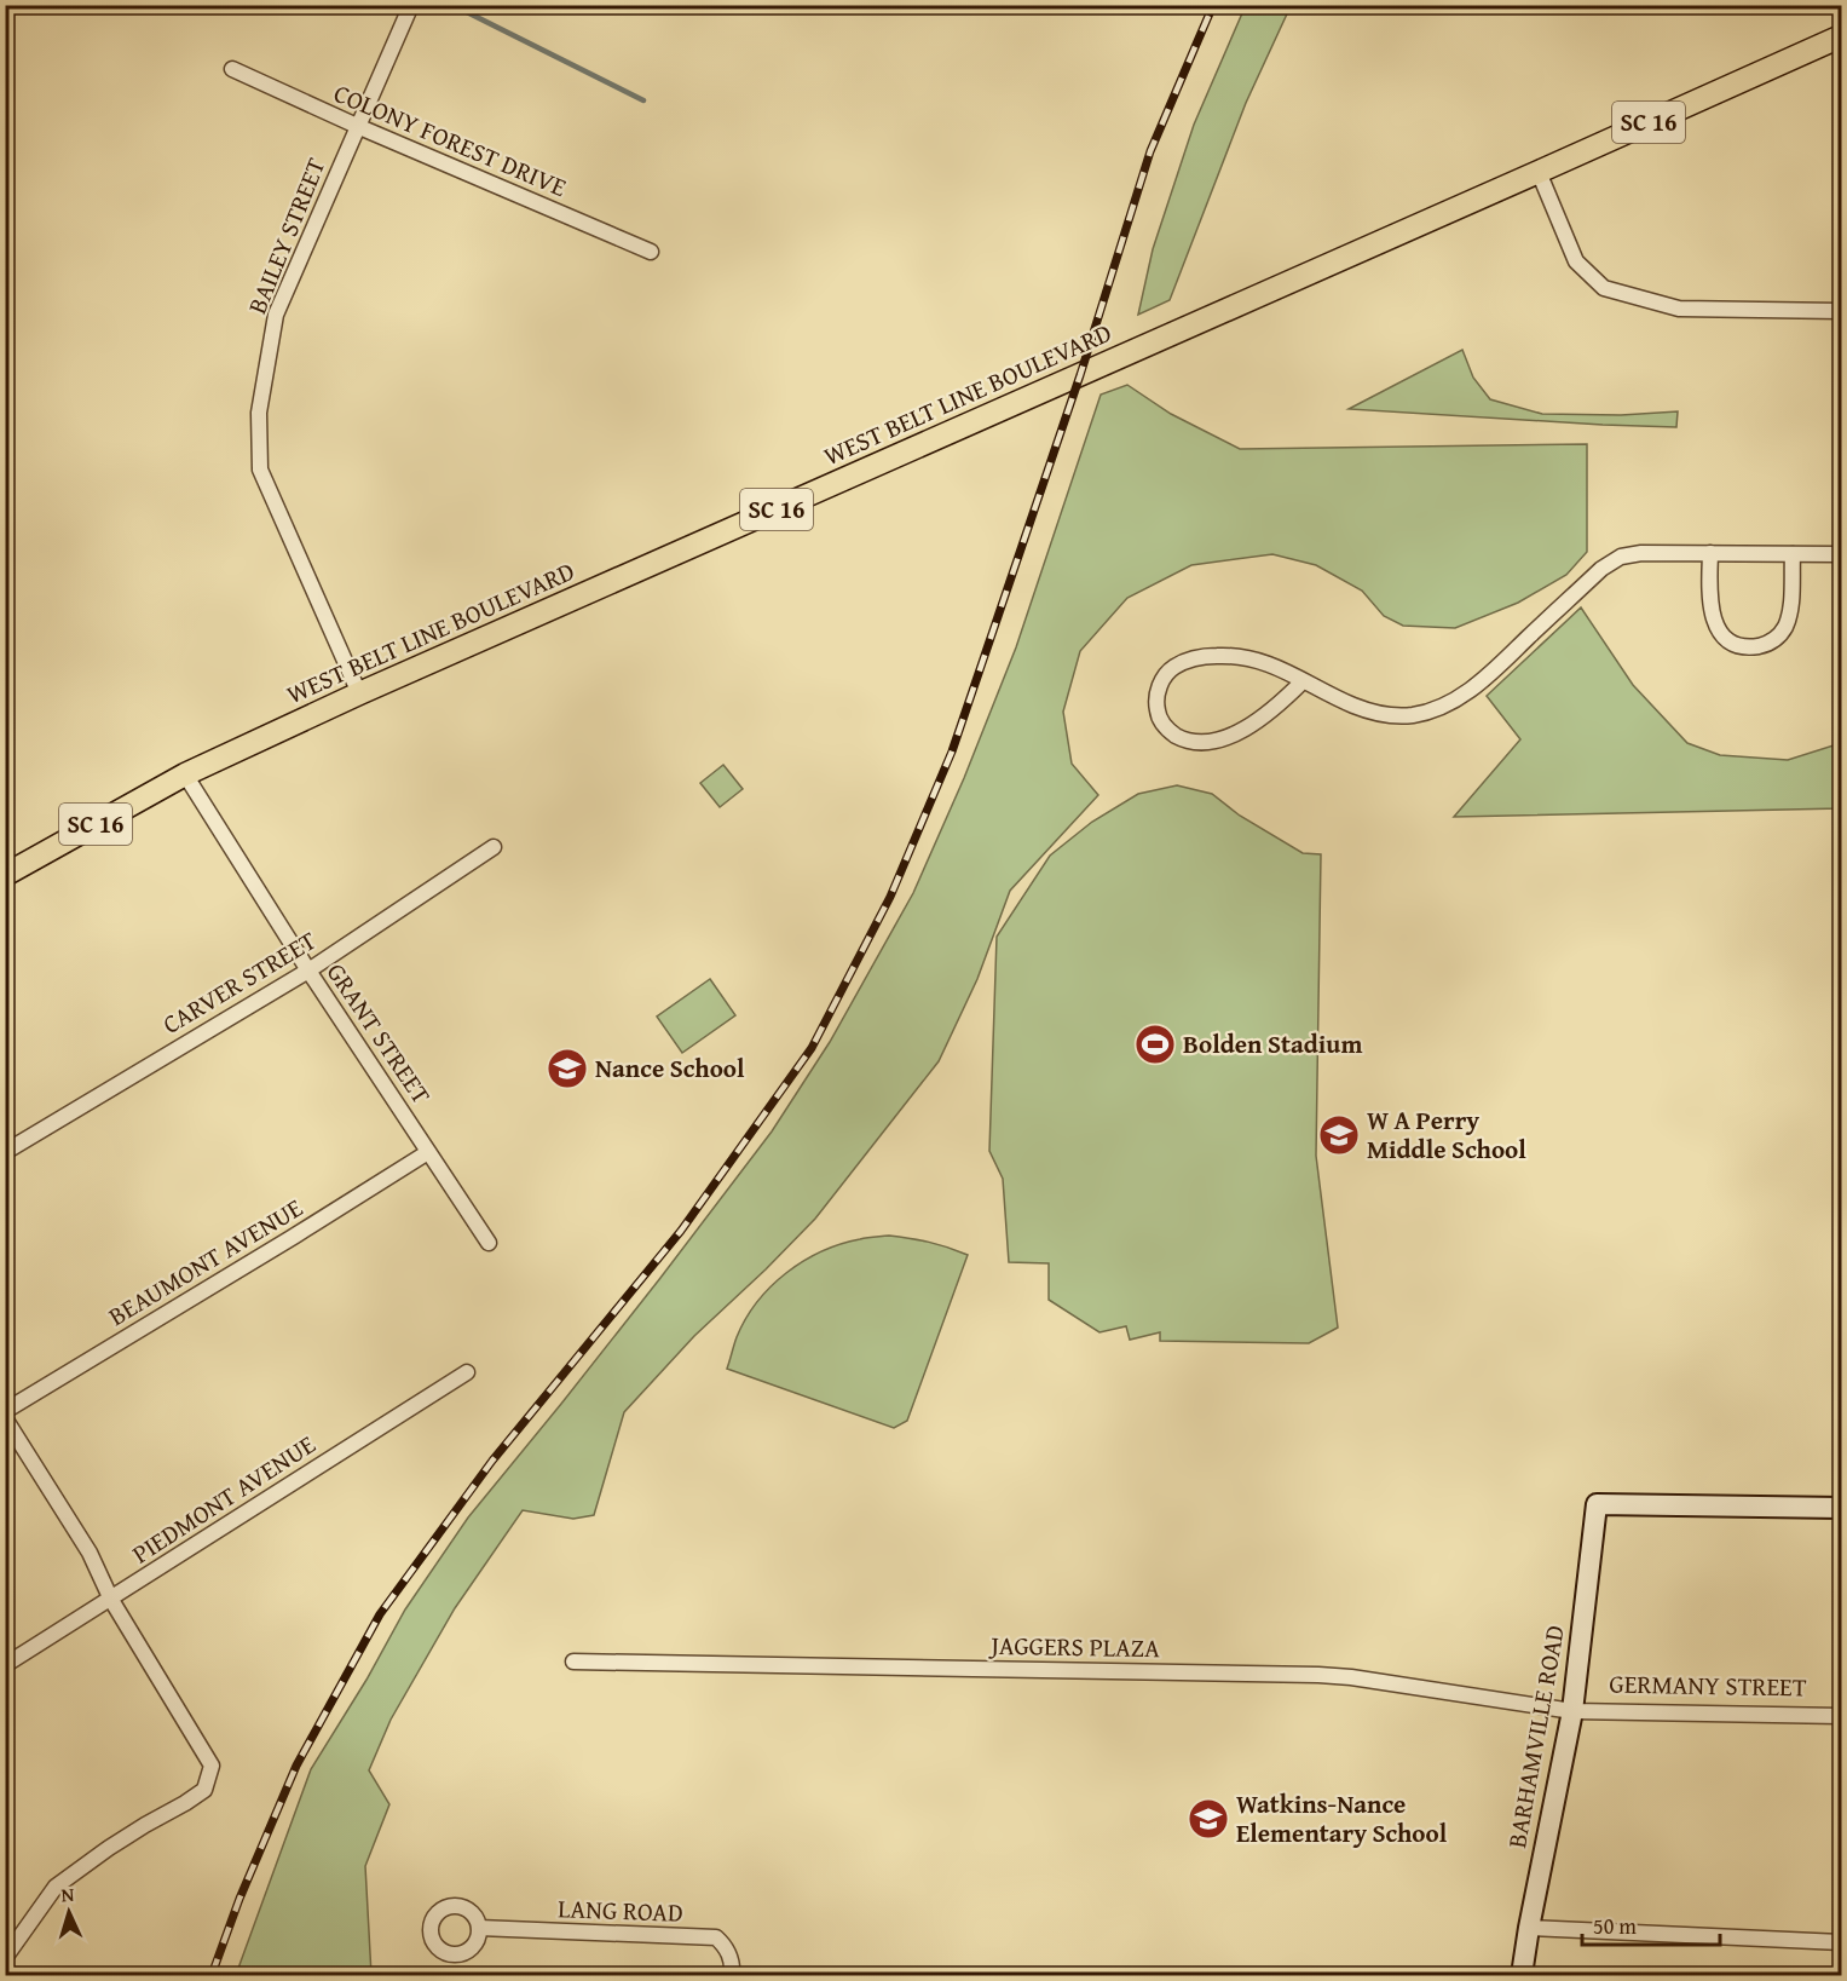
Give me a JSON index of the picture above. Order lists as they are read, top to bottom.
{
  "streets": {
    "main road": ["SC 16", "WEST BELT LINE BOULEVARD"],
    "street": [
      "COLONY FOREST DRIVE",
      "BAILEY STREET",
      "CARVER STREET",
      "GRANT STREET",
      "BEAUMONT AVENUE",
      "PIEDMONT AVENUE",
      "JAGGERS PLAZA",
      "GERMANY STREET",
      "BARHAMVILLE ROAD",
      "LANG ROAD"
    ]
  },
  "crossings": [
    ["COLONY FOREST DRIVE", "BAILEY STREET"],
    ["BAILEY STREET", "WEST BELT LINE BOULEVARD"],
    ["WEST BELT LINE BOULEVARD", "GRANT STREET"],
    ["CARVER STREET", "GRANT STREET"],
    ["GRANT STREET", "BEAUMONT AVENUE"],
    ["JAGGERS PLAZA", "GERMANY STREET"],
    ["JAGGERS PLAZA", "BARHAMVILLE ROAD"],
    ["GERMANY STREET", "BARHAMVILLE ROAD"]
  ],
  "places": {
    "sports": ["Bolden Stadium"],
    "school or university": ["Nance School", "W A Perry Middle School", "Watkins-Nance Elementary School"]
  },
  "scale_bar": "50 m",
  "north": "top"
}
